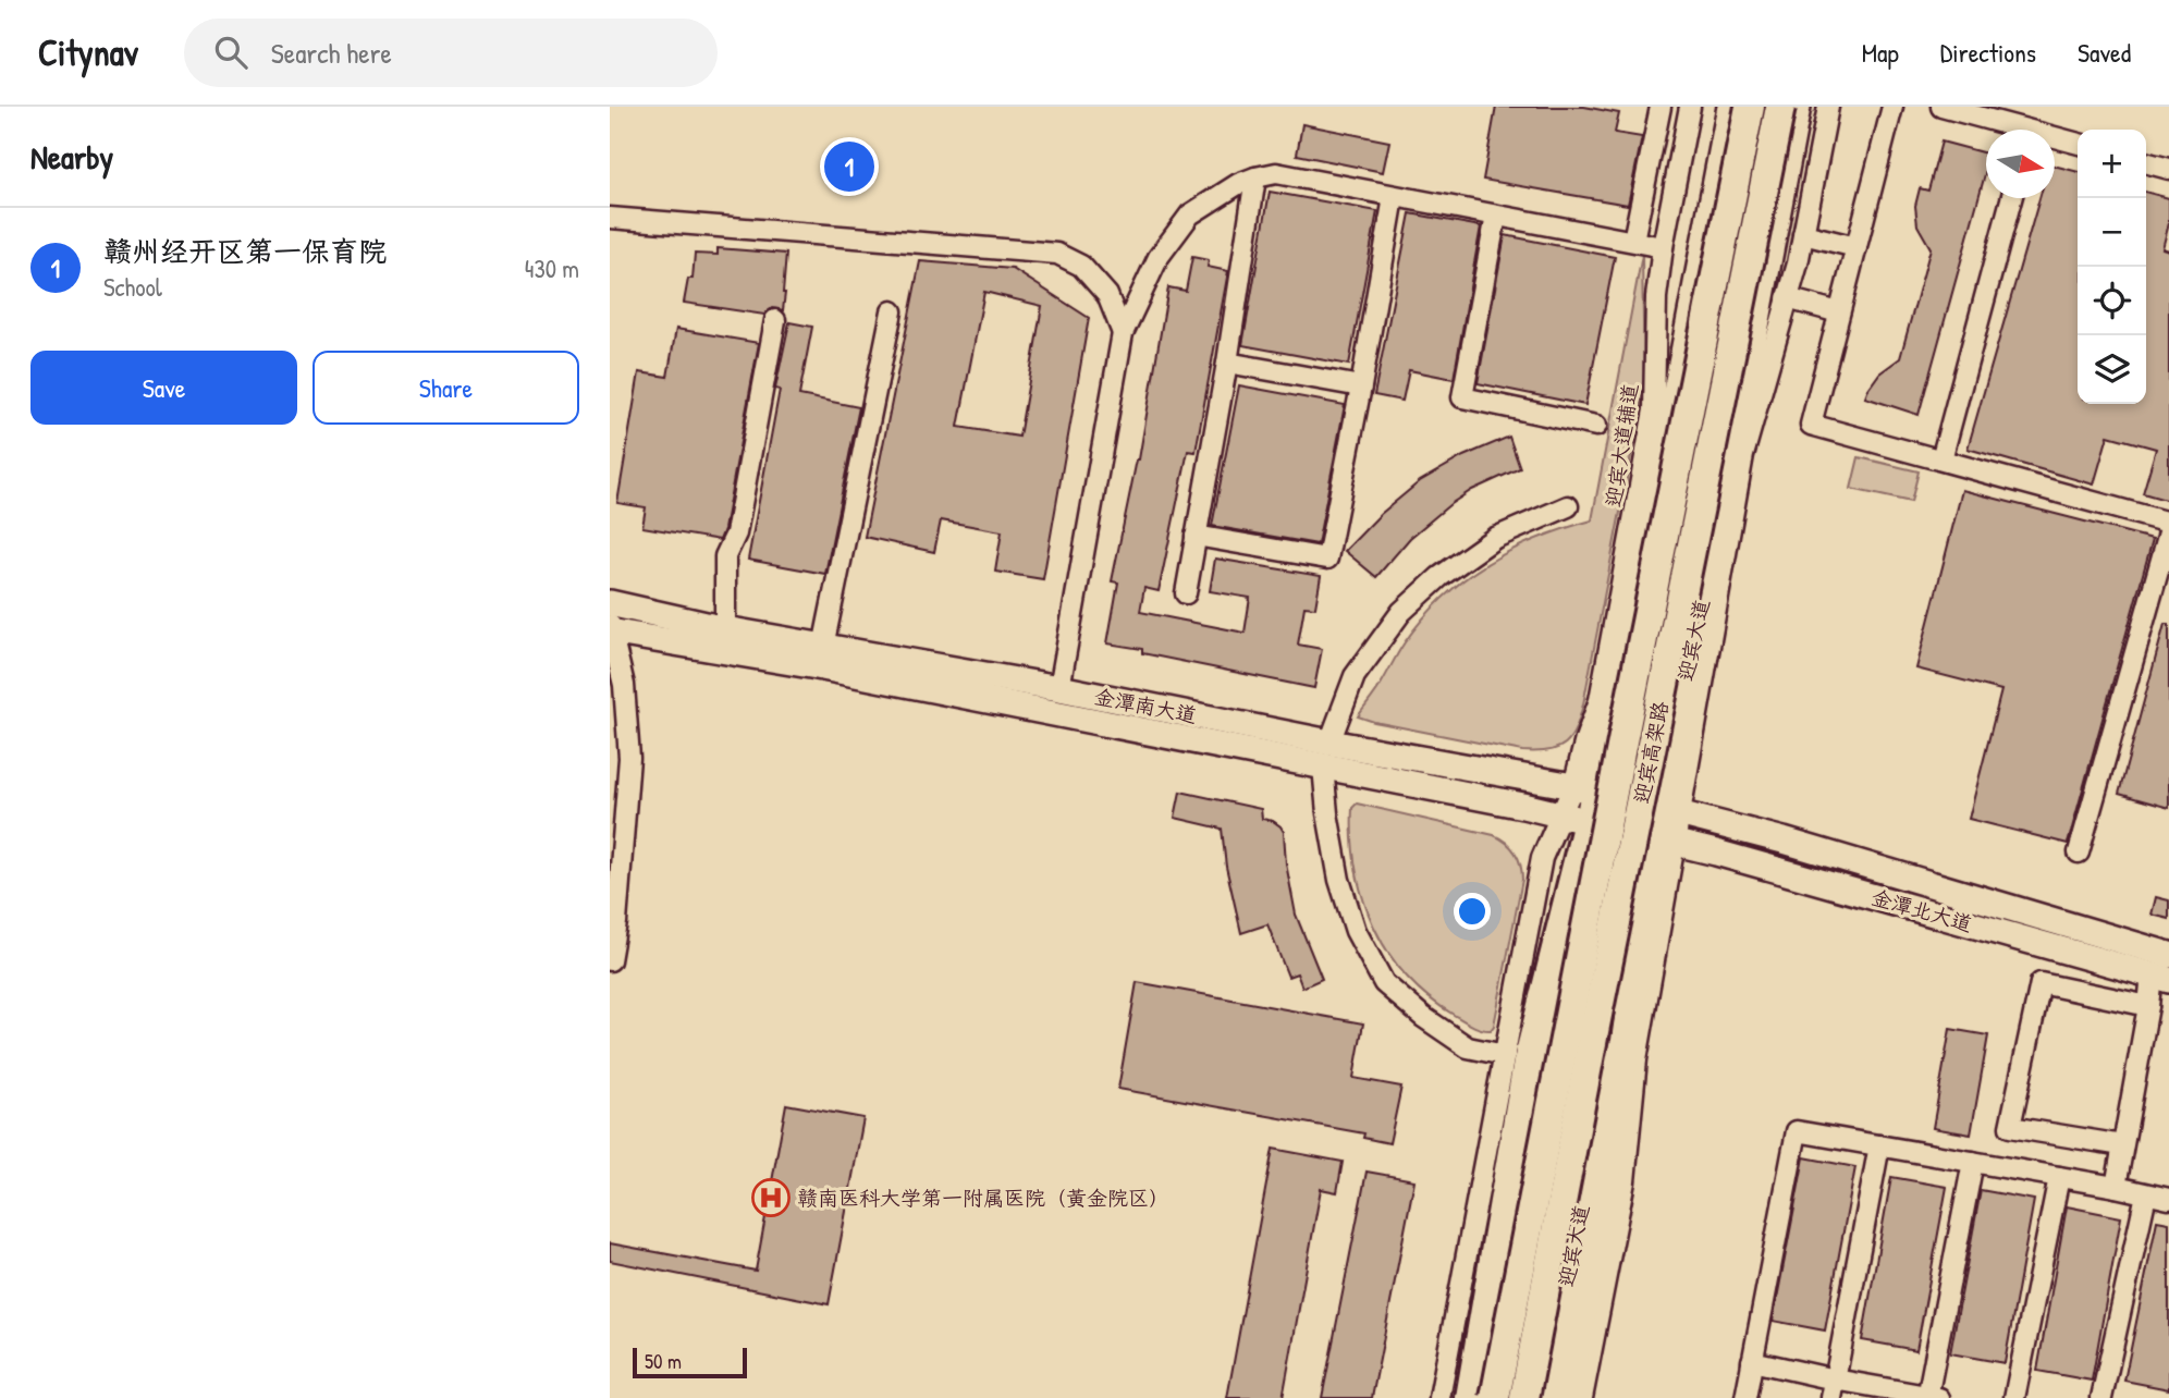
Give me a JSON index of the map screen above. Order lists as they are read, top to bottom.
{
  "streets": {
    "highway": ["迎宾高架路"],
    "main road": ["迎宾大道", "金潭南大道", "金潭北大道"],
    "street": ["迎宾大道辅道"]
  },
  "crossings": [
    ["迎宾大道辅道", "金潭南大道"],
    ["迎宾大道", "金潭南大道"],
    ["迎宾大道", "金潭北大道"],
    ["金潭南大道", "金潭北大道"]
  ],
  "places": {
    "hospital": ["赣南医科大学第一附属医院（黄金院区）"]
  },
  "scale_bar": "50 m",
  "north": "right",
  "page": {
    "header": "Citynav",
    "search": "Search here",
    "nav": ["Map", "Directions", "Saved"],
    "heading": "Nearby",
    "map_buttons": ["+", "−"],
    "pins": "1",
    "list": [
      {
        "mark": "1",
        "name": "赣州经开区第一保育院",
        "note": "School",
        "value": "430 m"
      }
    ],
    "buttons": ["Save", "Share"],
    "scale": "50 m"
  }
}
